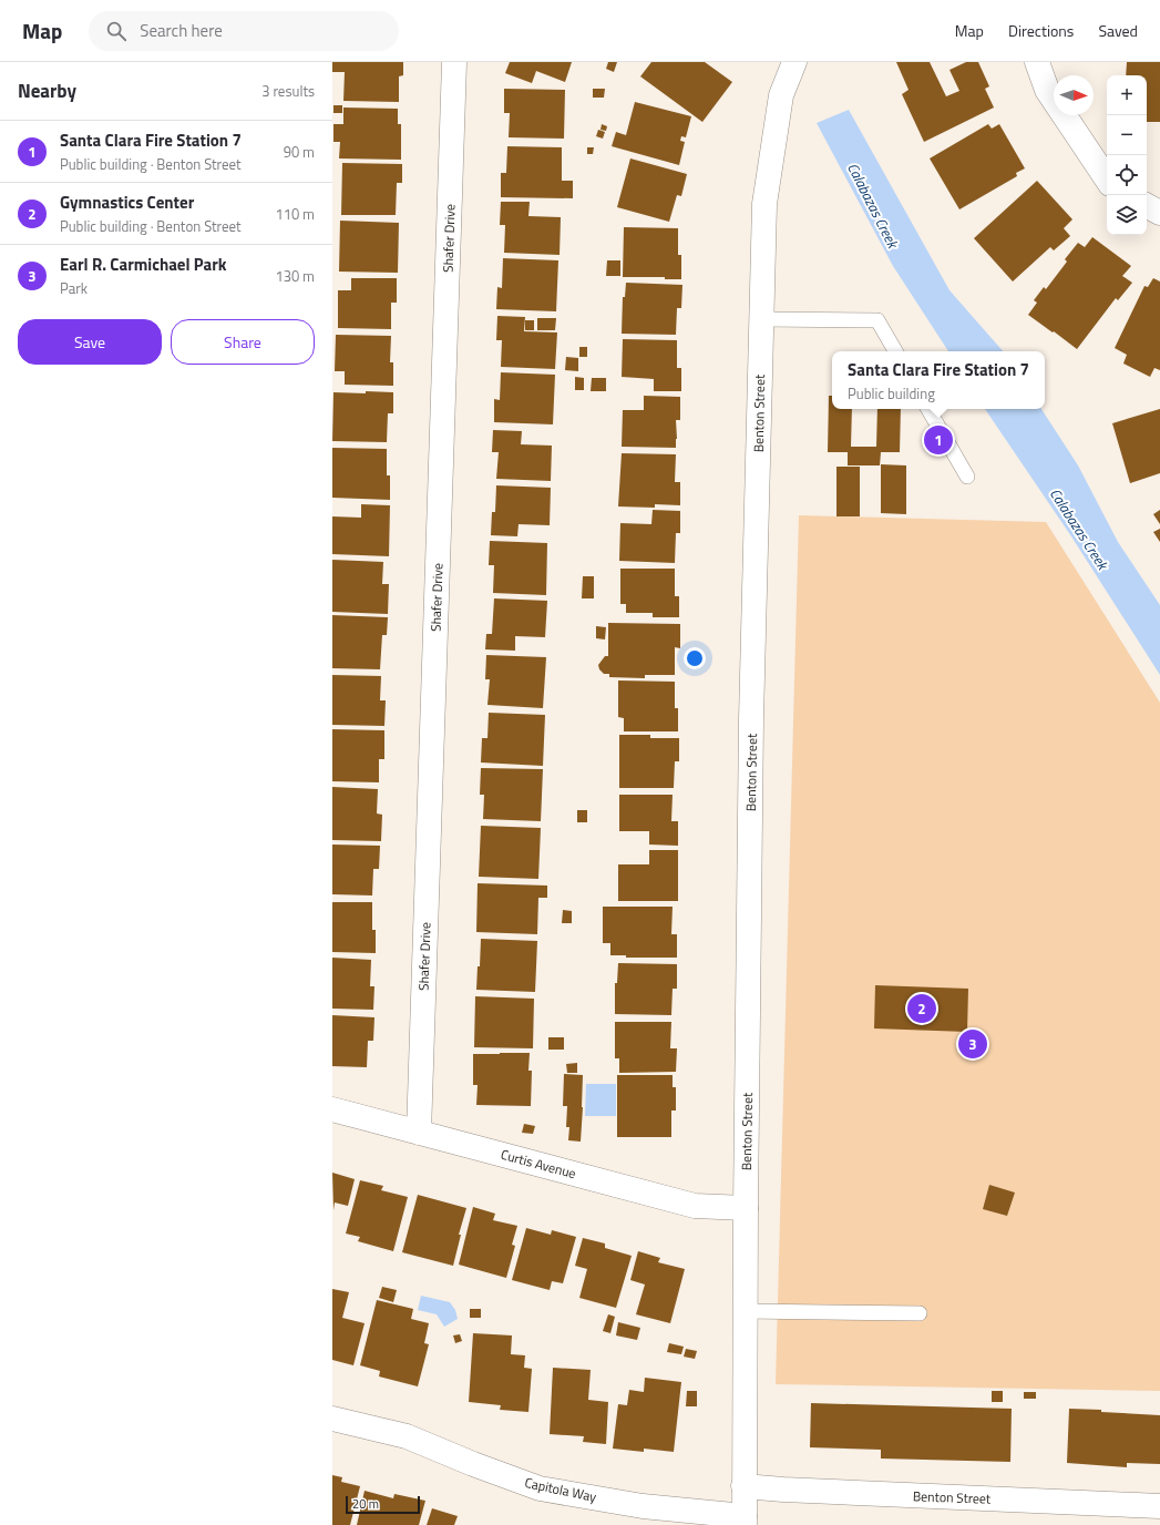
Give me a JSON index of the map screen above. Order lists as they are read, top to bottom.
{
  "streets": {
    "street": [
      "Shafer Drive",
      "Benton Street",
      "Curtis Avenue",
      "Capitola Way"
    ]
  },
  "crossings": [
    ["Shafer Drive", "Curtis Avenue"],
    ["Benton Street", "Curtis Avenue"],
    ["Benton Street", "Capitola Way"]
  ],
  "water": ["Calabazas Creek"],
  "scale_bar": "20 m",
  "north": "right",
  "page": {
    "header": "Map",
    "search": "Search here",
    "nav": ["Map", "Directions", "Saved"],
    "heading": ["Nearby", "3 results"],
    "map_buttons": ["+", "−"],
    "list": [
      {
        "mark": "1",
        "name": "Santa Clara Fire Station 7",
        "note": "Public building · Benton Street",
        "value": "90 m"
      },
      {
        "mark": "2",
        "name": "Gymnastics Center",
        "note": "Public building · Benton Street",
        "value": "110 m"
      },
      {
        "mark": "3",
        "name": "Earl R. Carmichael Park",
        "note": "Park",
        "value": "130 m"
      }
    ],
    "buttons": ["Save", "Share"],
    "popup": ["Santa Clara Fire Station 7", "Public building"],
    "pins": ["1", "2", "3"],
    "scale": "20 m"
  }
}
